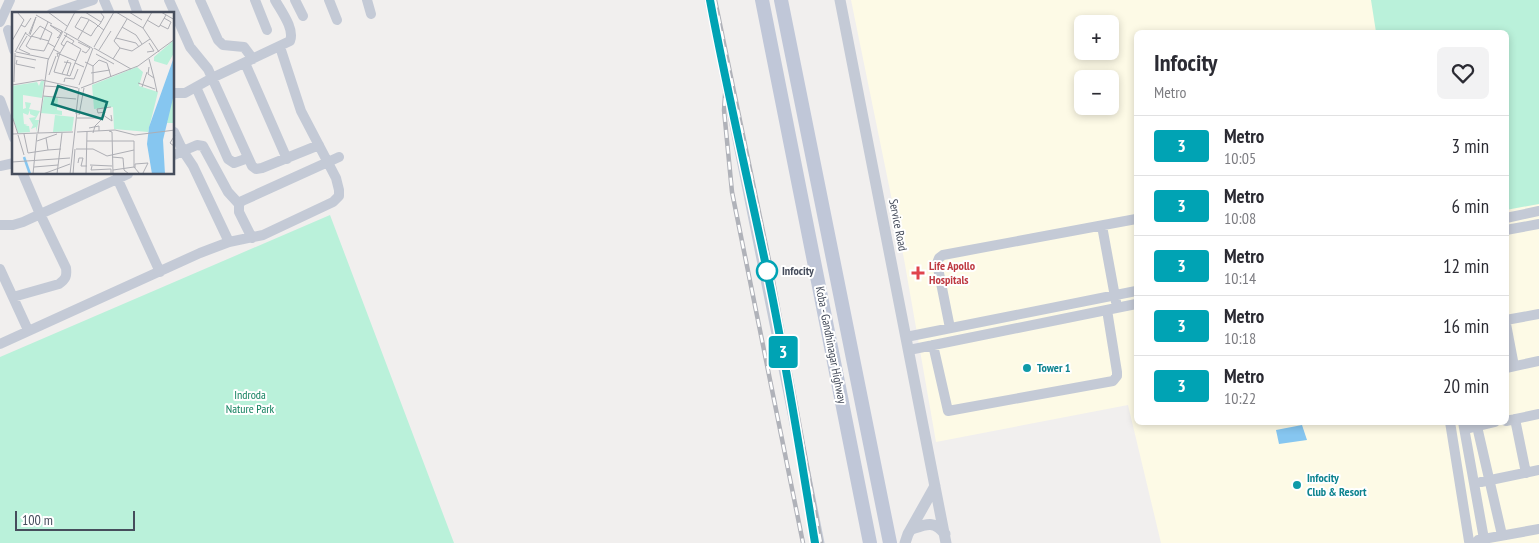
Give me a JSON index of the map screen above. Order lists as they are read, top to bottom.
{
  "streets": {
    "main road": ["Koba - Gandhinagar Highway"],
    "street": ["Service Road"]
  },
  "parks": ["Indroda Nature Park"],
  "places": {
    "other": ["Infocity", "Tower 1", "Infocity Club & Resort"],
    "health": ["Life Apollo Hospitals"]
  },
  "lines": ["metro line 3"],
  "scale_bar": "100 m",
  "page": {
    "on_map": "3",
    "map_buttons": ["+", "−"],
    "heading": ["Infocity", "Metro"],
    "list": [
      {
        "mark": "3",
        "name": "Metro",
        "note": "10:05",
        "value": "3 min"
      },
      {
        "mark": "3",
        "name": "Metro",
        "note": "10:08",
        "value": "6 min"
      },
      {
        "mark": "3",
        "name": "Metro",
        "note": "10:14",
        "value": "12 min"
      },
      {
        "mark": "3",
        "name": "Metro",
        "note": "10:18",
        "value": "16 min"
      },
      {
        "mark": "3",
        "name": "Metro",
        "note": "10:22",
        "value": "20 min"
      }
    ],
    "scale": "100 m"
  }
}
